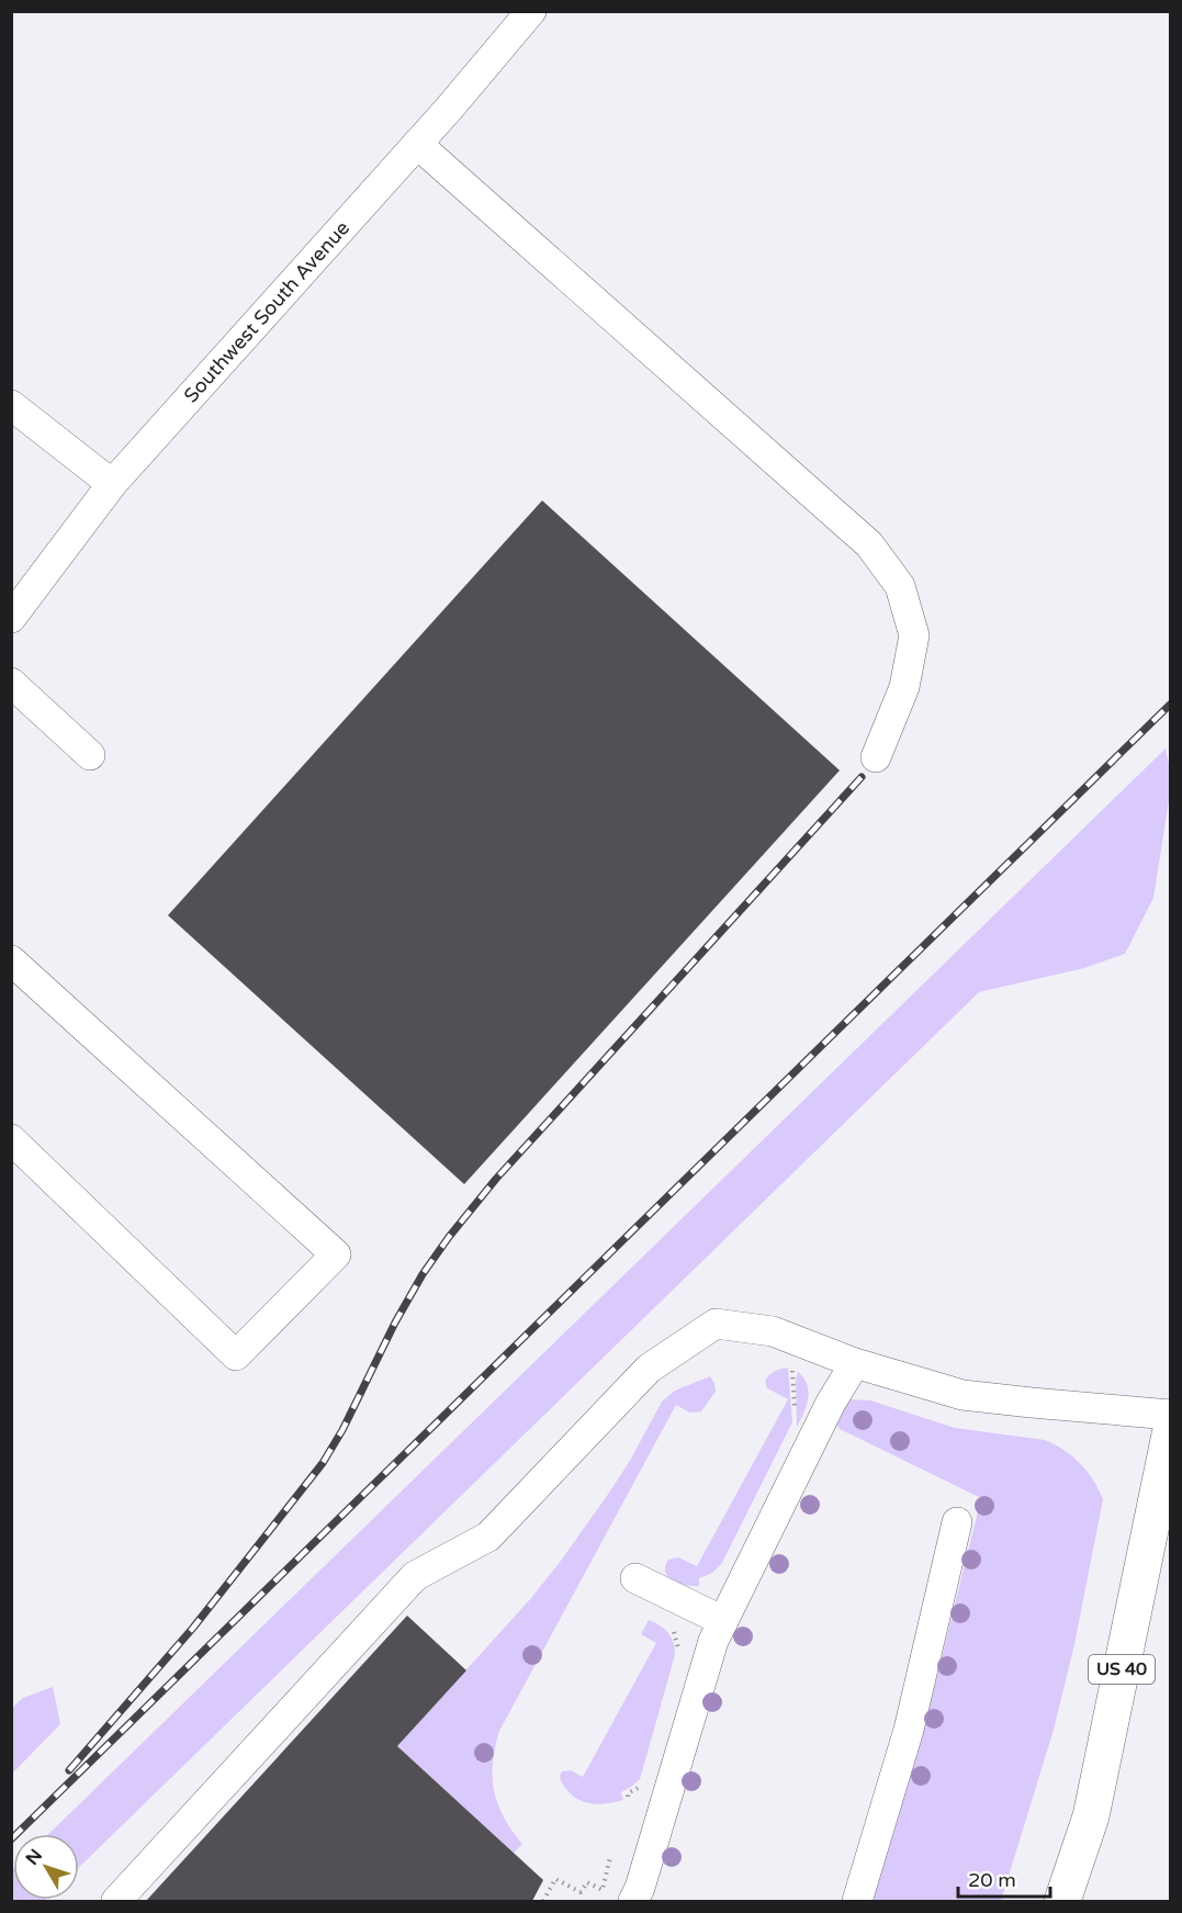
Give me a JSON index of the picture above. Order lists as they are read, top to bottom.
{
  "streets": {
    "main road": ["US 40"],
    "street": ["Southwest South Avenue"]
  },
  "scale_bar": "20 m",
  "north": "top left"
}
